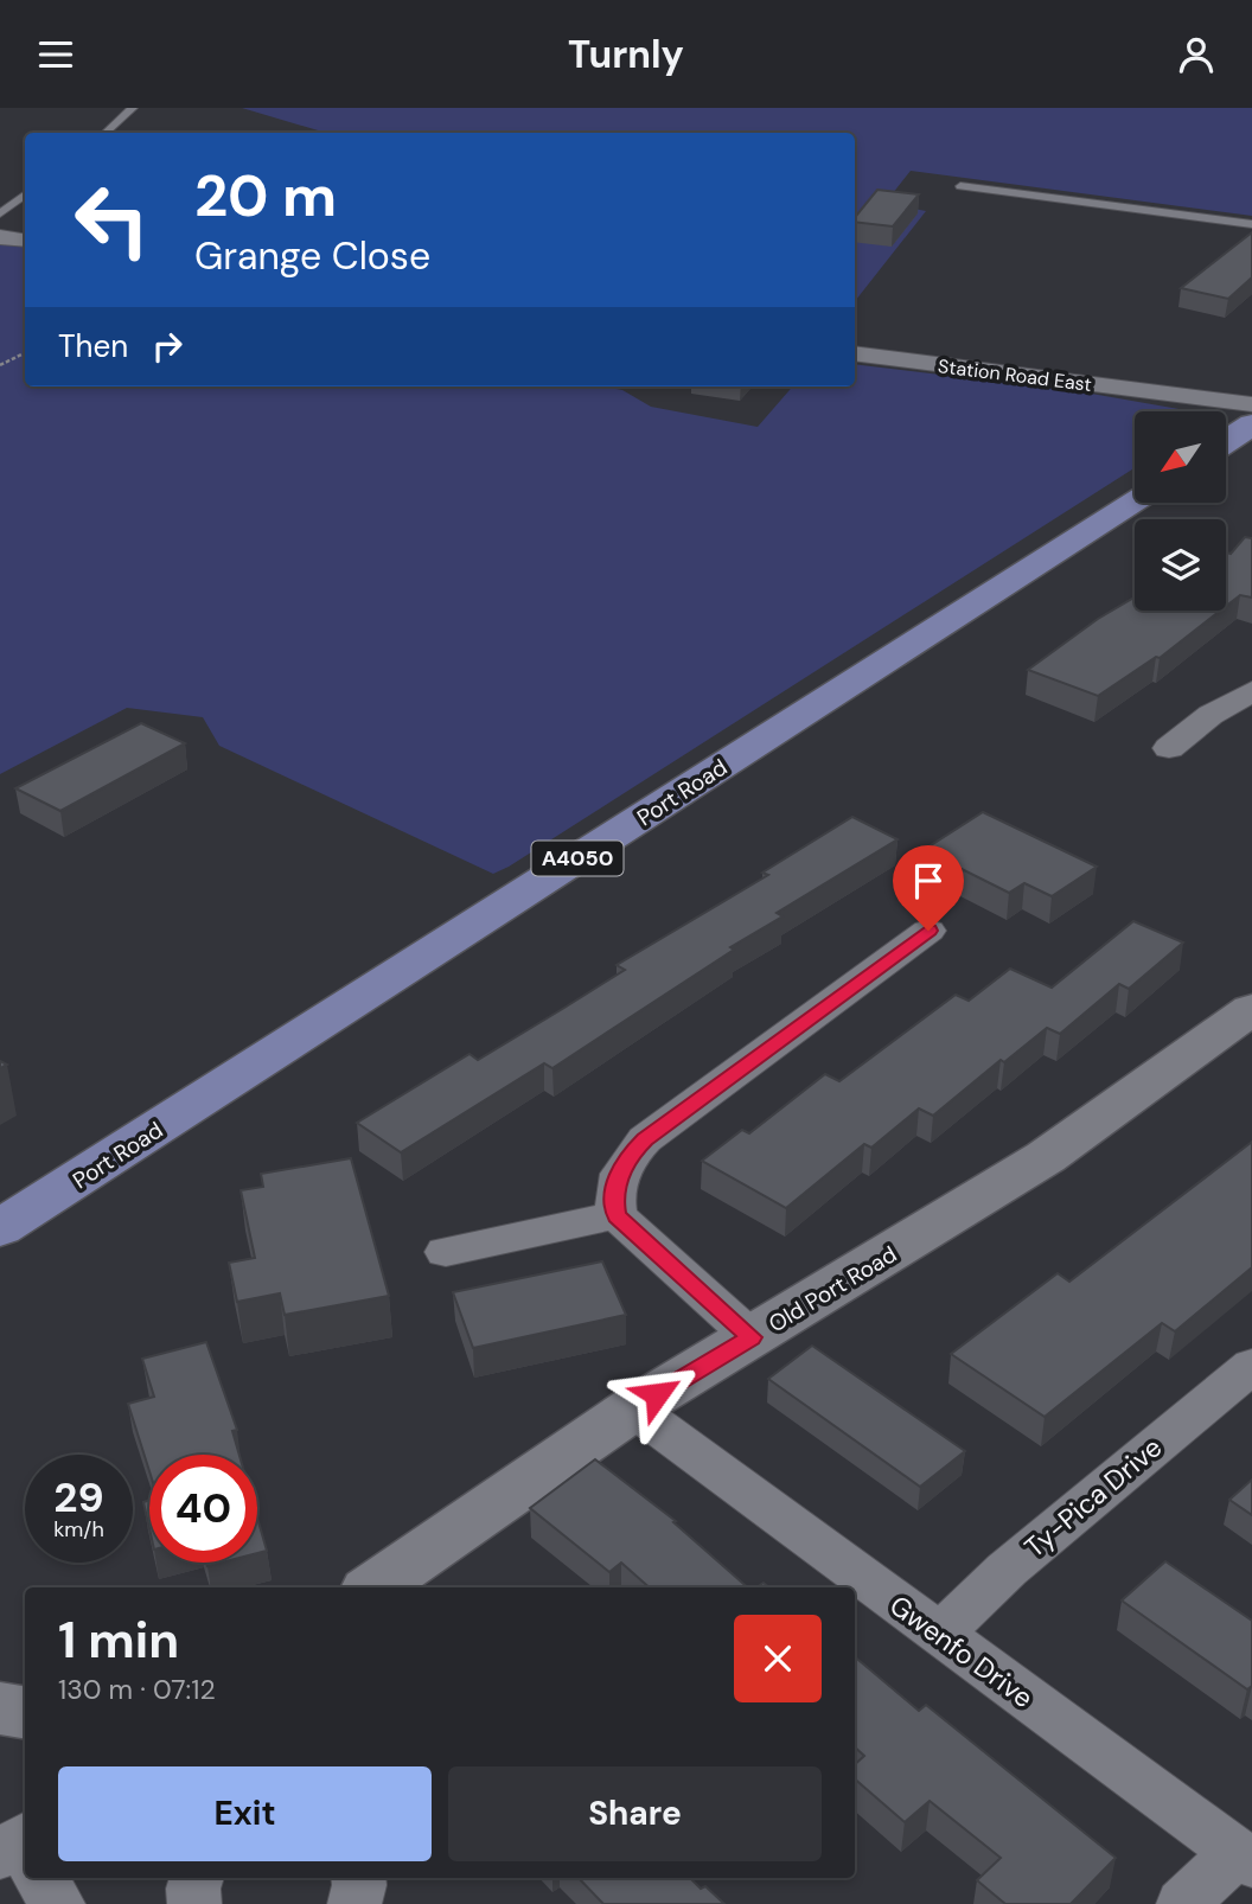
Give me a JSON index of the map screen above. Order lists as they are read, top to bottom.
{
  "streets": {
    "main road": ["Port Road", "A4050"],
    "street": [
      "Station Road East",
      "Old Port Road",
      "Ty-Pica Drive",
      "Gwenfo Drive"
    ]
  },
  "crossings": [
    ["Old Port Road", "Gwenfo Drive"],
    ["Ty-Pica Drive", "Gwenfo Drive"]
  ],
  "north": "bottom left",
  "page": {
    "header": "Turnly",
    "turn": ["20 m", "Grange Close"],
    "then": "Then",
    "speed": "29 km/h",
    "limit": "40",
    "heading": ["1 min", "130 m · 07:12"],
    "buttons": ["Exit", "Share"]
  }
}
